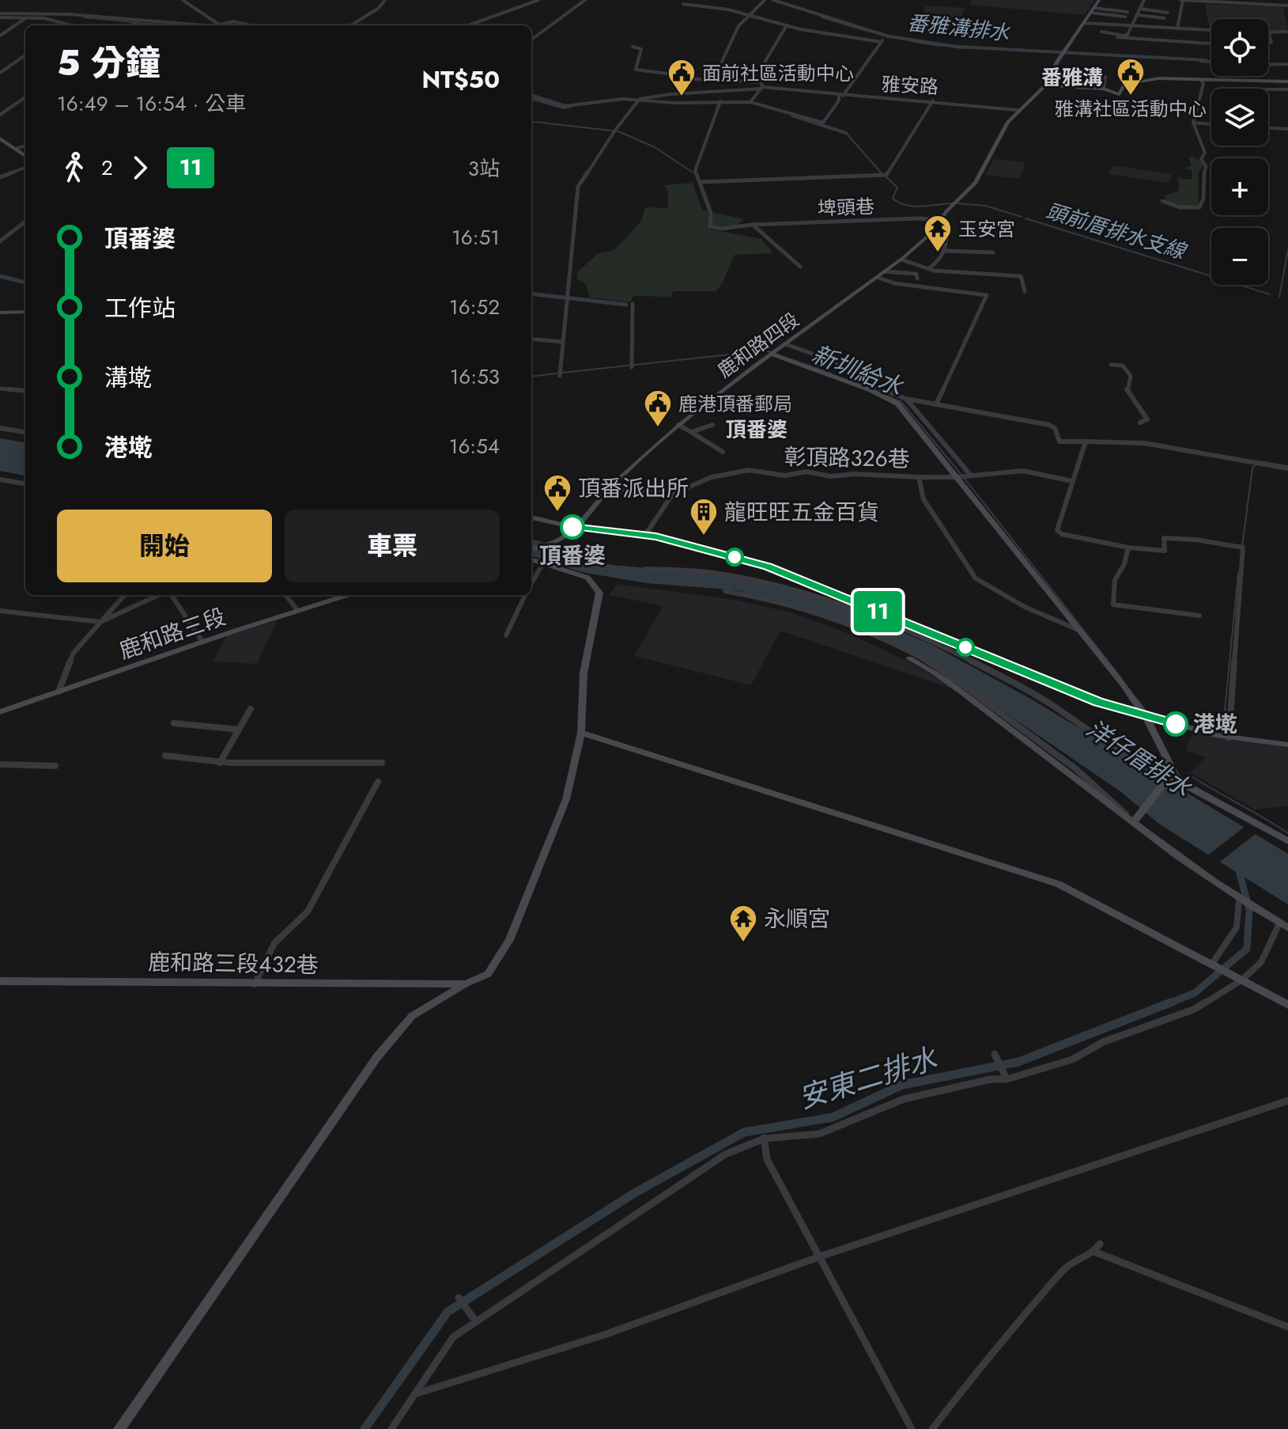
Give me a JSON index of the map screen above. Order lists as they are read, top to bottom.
{
  "streets": {
    "street": [
      "雅安路",
      "埤頭巷",
      "鹿和路四段",
      "彰頂路326巷",
      "鹿和路三段",
      "鹿和路三段432巷"
    ]
  },
  "crossings": [
    ["雅安路", "鹿和路四段"],
    ["埤頭巷", "鹿和路四段"]
  ],
  "districts": ["番雅溝", "頂番婆"],
  "water": [
    "番雅溝排水",
    "頭前厝排水支線",
    "新圳給水",
    "洋仔厝排水",
    "安東二排水"
  ],
  "places": {
    "public building": [
      "雅溝社區活動中心",
      "面前社區活動中心",
      "鹿港頂番郵局",
      "頂番派出所"
    ],
    "temple": ["玉安宮", "永順宮"],
    "other": ["頂番婆", "港墘"],
    "building": ["龍旺旺五金百貨"]
  },
  "lines": ["bus line 11"],
  "page": {
    "on_map": "11",
    "map_buttons": ["+", "−"],
    "heading": ["5 分鐘", "16:49 – 16:54 · 公車", "NT$50"],
    "legs": ["2", "11", "3站"],
    "list": [
      {
        "name": "頂番婆",
        "value": "16:51"
      },
      {
        "name": "工作站",
        "value": "16:52"
      },
      {
        "name": "溝墘",
        "value": "16:53"
      },
      {
        "name": "港墘",
        "value": "16:54"
      }
    ],
    "buttons": ["開始", "車票"]
  }
}
